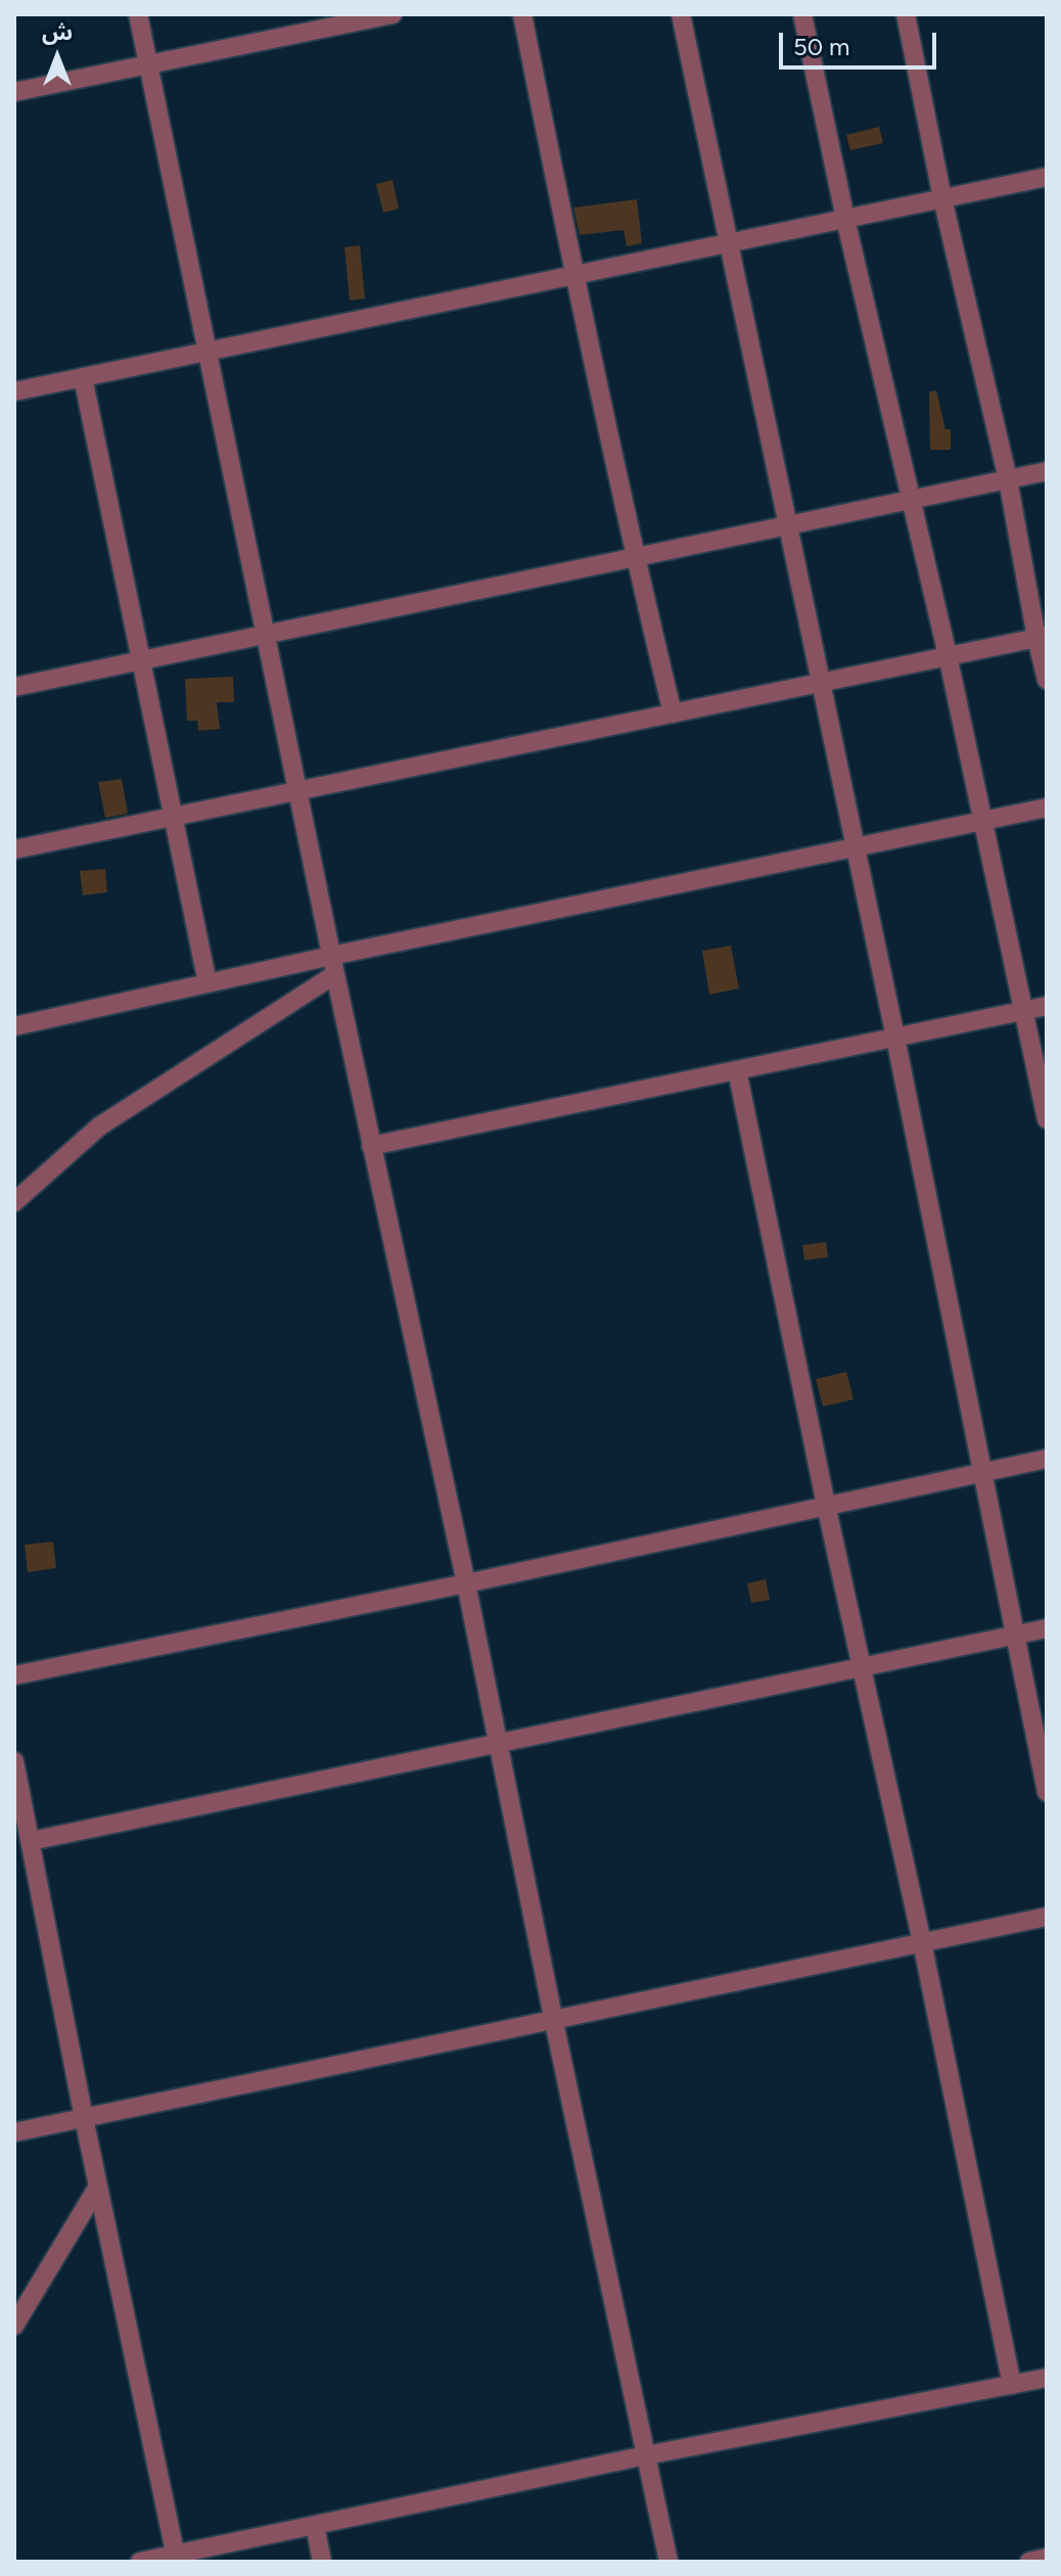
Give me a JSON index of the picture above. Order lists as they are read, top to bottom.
{
  "scale_bar": "50 m",
  "north": "top"
}
